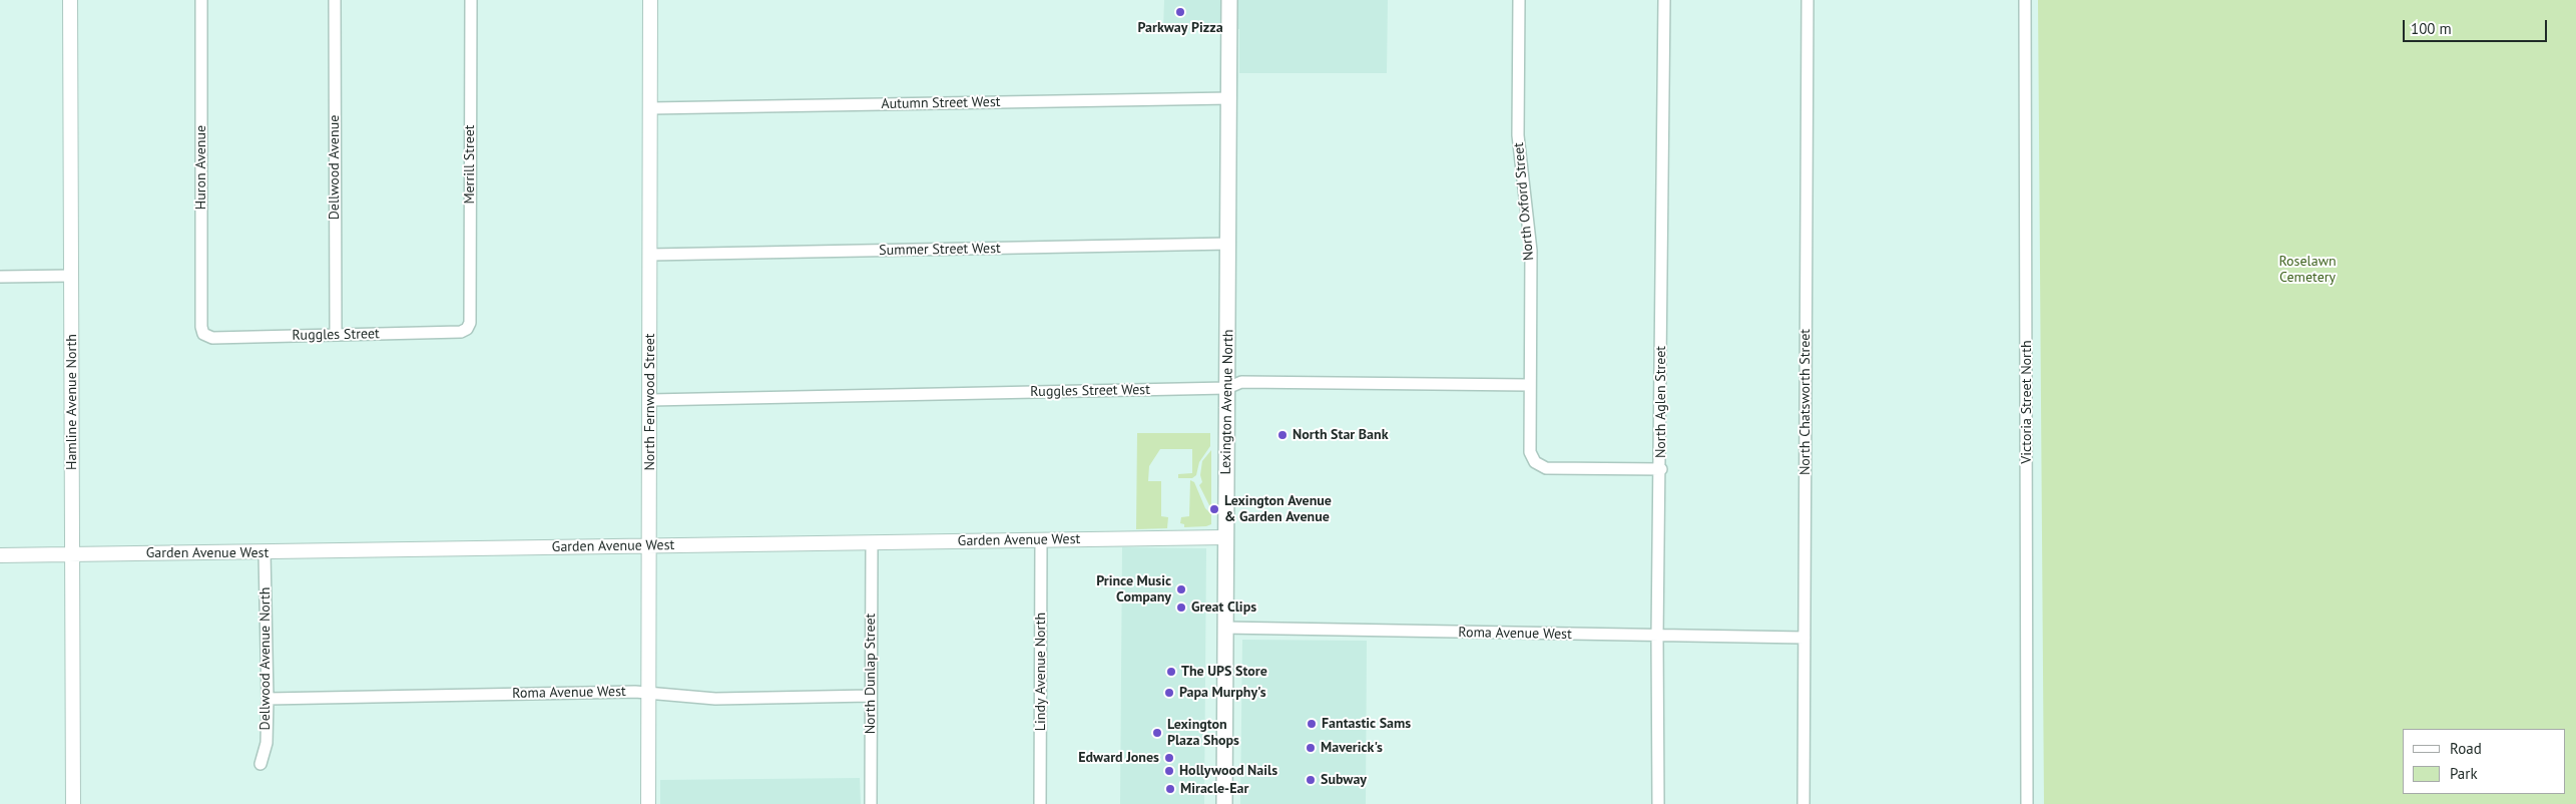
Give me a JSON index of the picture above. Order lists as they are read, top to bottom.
{
  "streets": {
    "main road": ["Lexington Avenue North"],
    "street": [
      "Autumn Street West",
      "Merrill Street",
      "Huron Avenue",
      "Dellwood Avenue",
      "North Oxford Street",
      "Summer Street West",
      "Ruggles Street",
      "Ruggles Street West",
      "Hamline Avenue North",
      "North Fernwood Street",
      "North Aglen Street",
      "North Chatsworth Street",
      "Victoria Street North",
      "Garden Avenue West",
      "Roma Avenue West",
      "Dellwood Avenue North",
      "Lindy Avenue North",
      "North Dunlap Street"
    ]
  },
  "crossings": [
    ["Autumn Street West", "North Fernwood Street"],
    ["Autumn Street West", "Lexington Avenue North"],
    ["Merrill Street", "Ruggles Street"],
    ["Huron Avenue", "Ruggles Street"],
    ["Dellwood Avenue", "Ruggles Street"],
    ["North Oxford Street", "Ruggles Street West"],
    ["North Oxford Street", "North Aglen Street"],
    ["Summer Street West", "North Fernwood Street"],
    ["Summer Street West", "Lexington Avenue North"],
    ["Ruggles Street West", "North Fernwood Street"],
    ["Ruggles Street West", "Lexington Avenue North"],
    ["Hamline Avenue North", "Garden Avenue West"],
    ["North Fernwood Street", "Garden Avenue West"],
    ["North Fernwood Street", "Roma Avenue West"],
    ["Lexington Avenue North", "Garden Avenue West"],
    ["Lexington Avenue North", "Roma Avenue West"],
    ["North Aglen Street", "Roma Avenue West"],
    ["North Chatsworth Street", "Roma Avenue West"],
    ["Garden Avenue West", "Dellwood Avenue North"],
    ["Garden Avenue West", "Lindy Avenue North"],
    ["Garden Avenue West", "North Dunlap Street"],
    ["Roma Avenue West", "Dellwood Avenue North"],
    ["Roma Avenue West", "North Dunlap Street"]
  ],
  "parks": ["Roselawn Cemetery"],
  "places": [
    "Parkway Pizza",
    "North Star Bank",
    "Lexington Avenue & Garden Avenue",
    "Prince Music Company",
    "Great Clips",
    "The UPS Store",
    "Papa Murphy's",
    "Fantastic Sams",
    "Lexington Plaza Shops",
    "Maverick's",
    "Edward Jones",
    "Hollywood Nails",
    "Subway",
    "Miracle-Ear"
  ],
  "legend": ["Road", "Park"],
  "scale_bar": "100 m"
}
